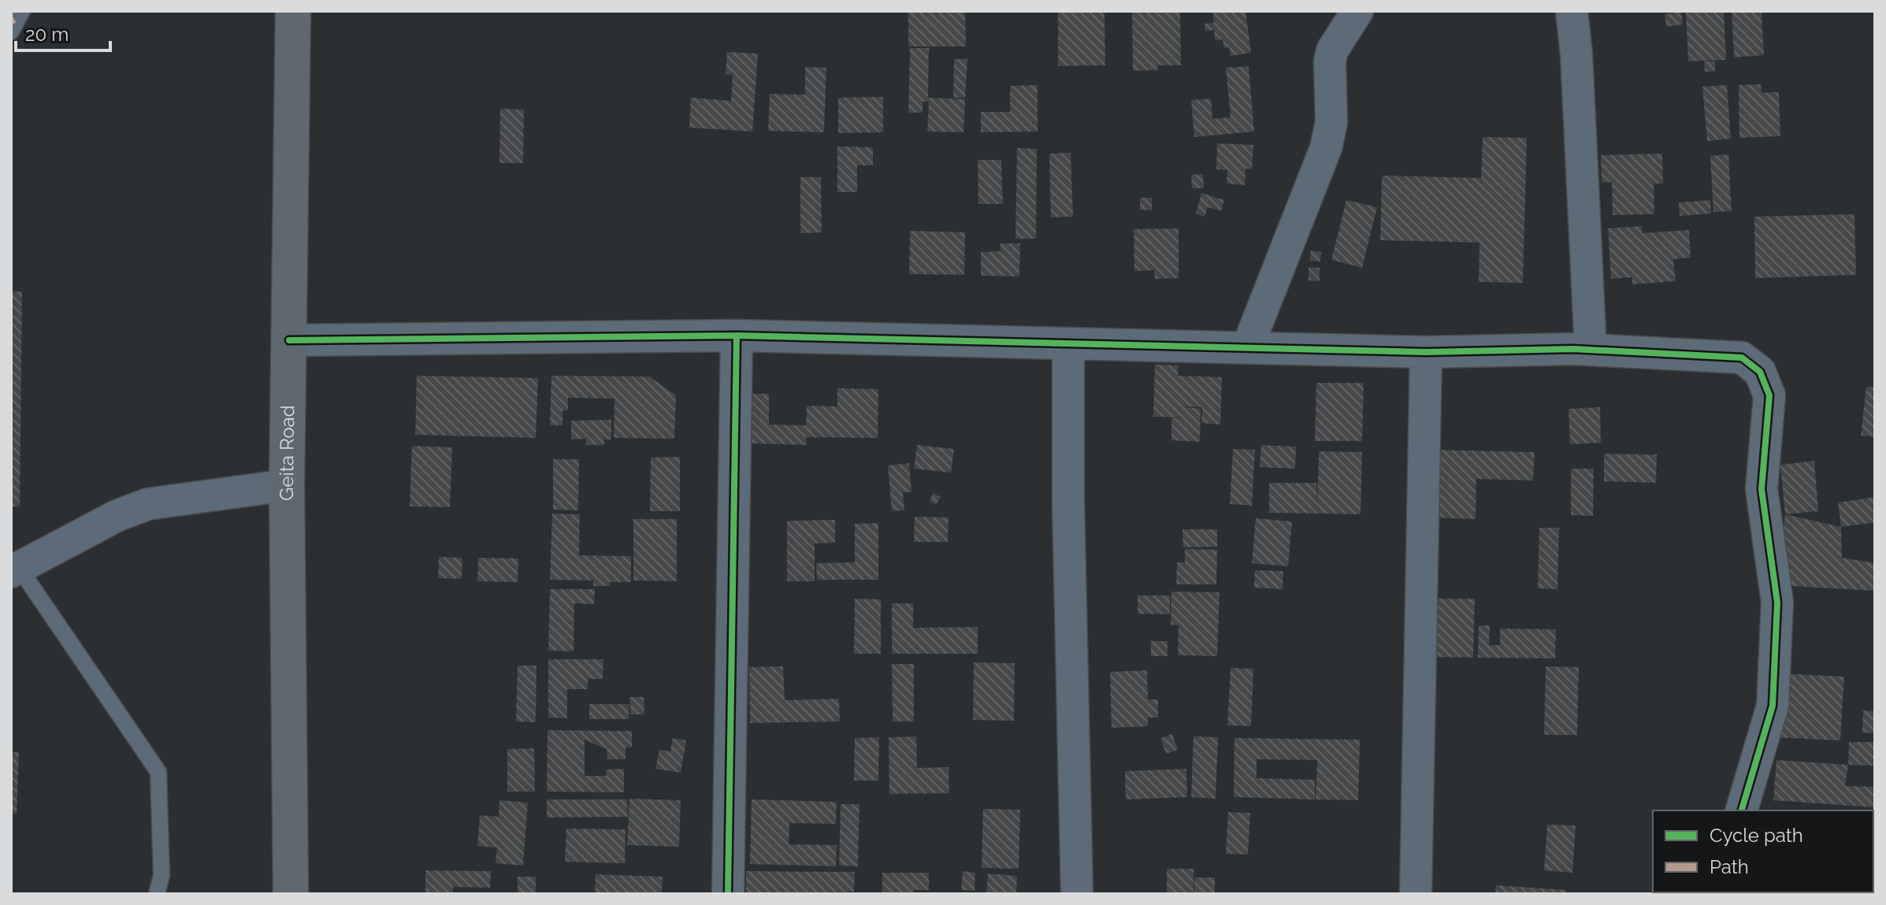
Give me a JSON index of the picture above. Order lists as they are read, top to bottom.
{
  "streets": {
    "highway": ["Geita Road"]
  },
  "legend": ["Cycle path", "Path"],
  "scale_bar": "20 m"
}
